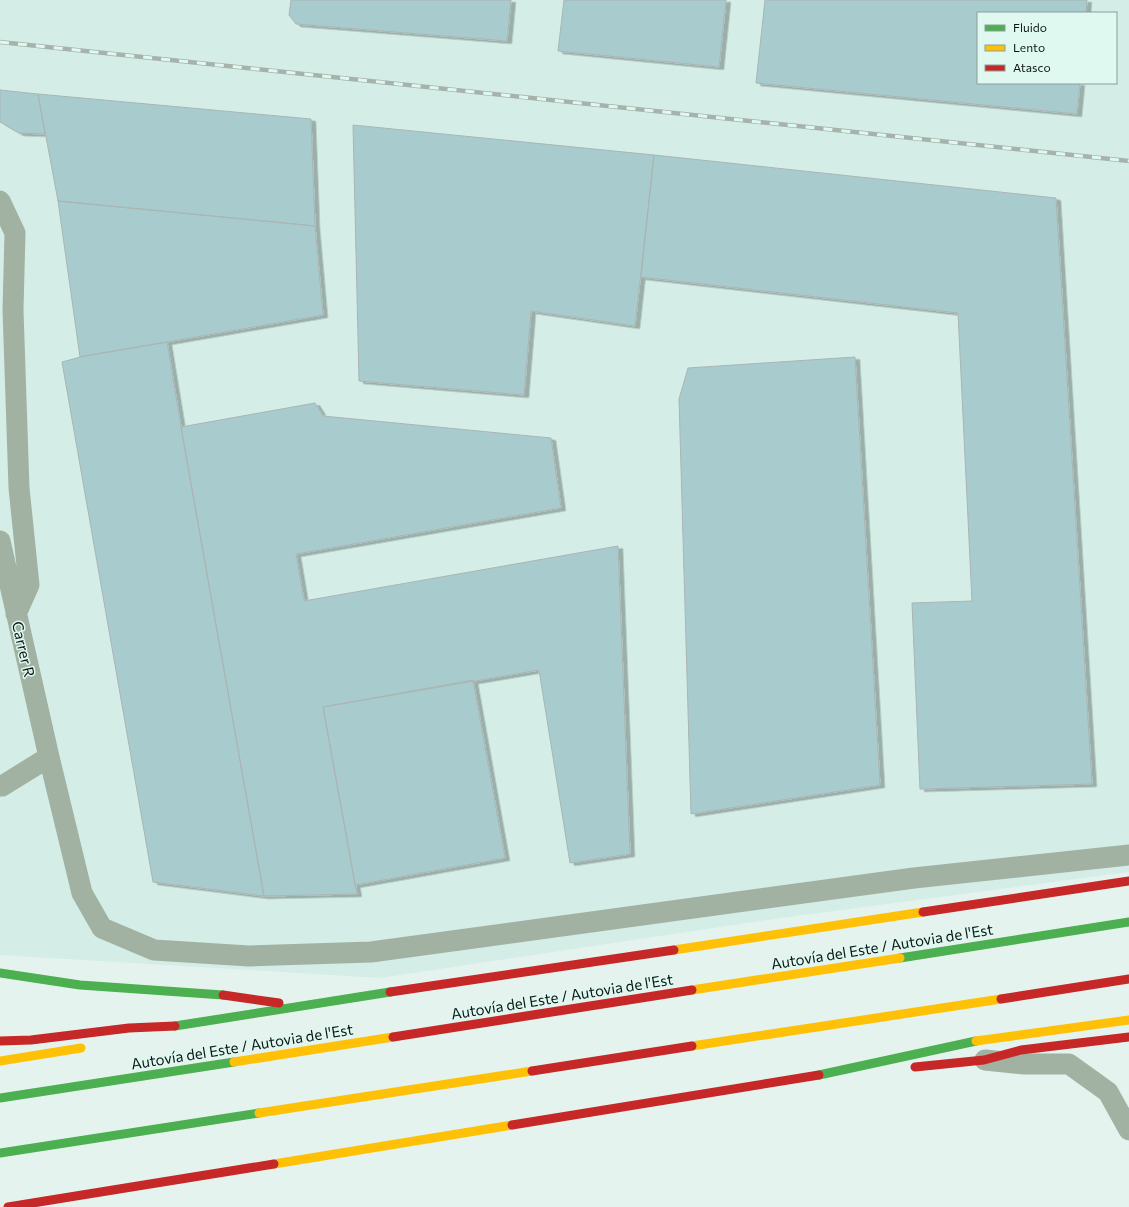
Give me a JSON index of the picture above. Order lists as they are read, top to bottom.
{
  "streets": {
    "highway": ["Autovía del Este / Autovia de l'Est"],
    "street": ["Carrer R"]
  },
  "legend": ["Fluido", "Lento", "Atasco"]
}
